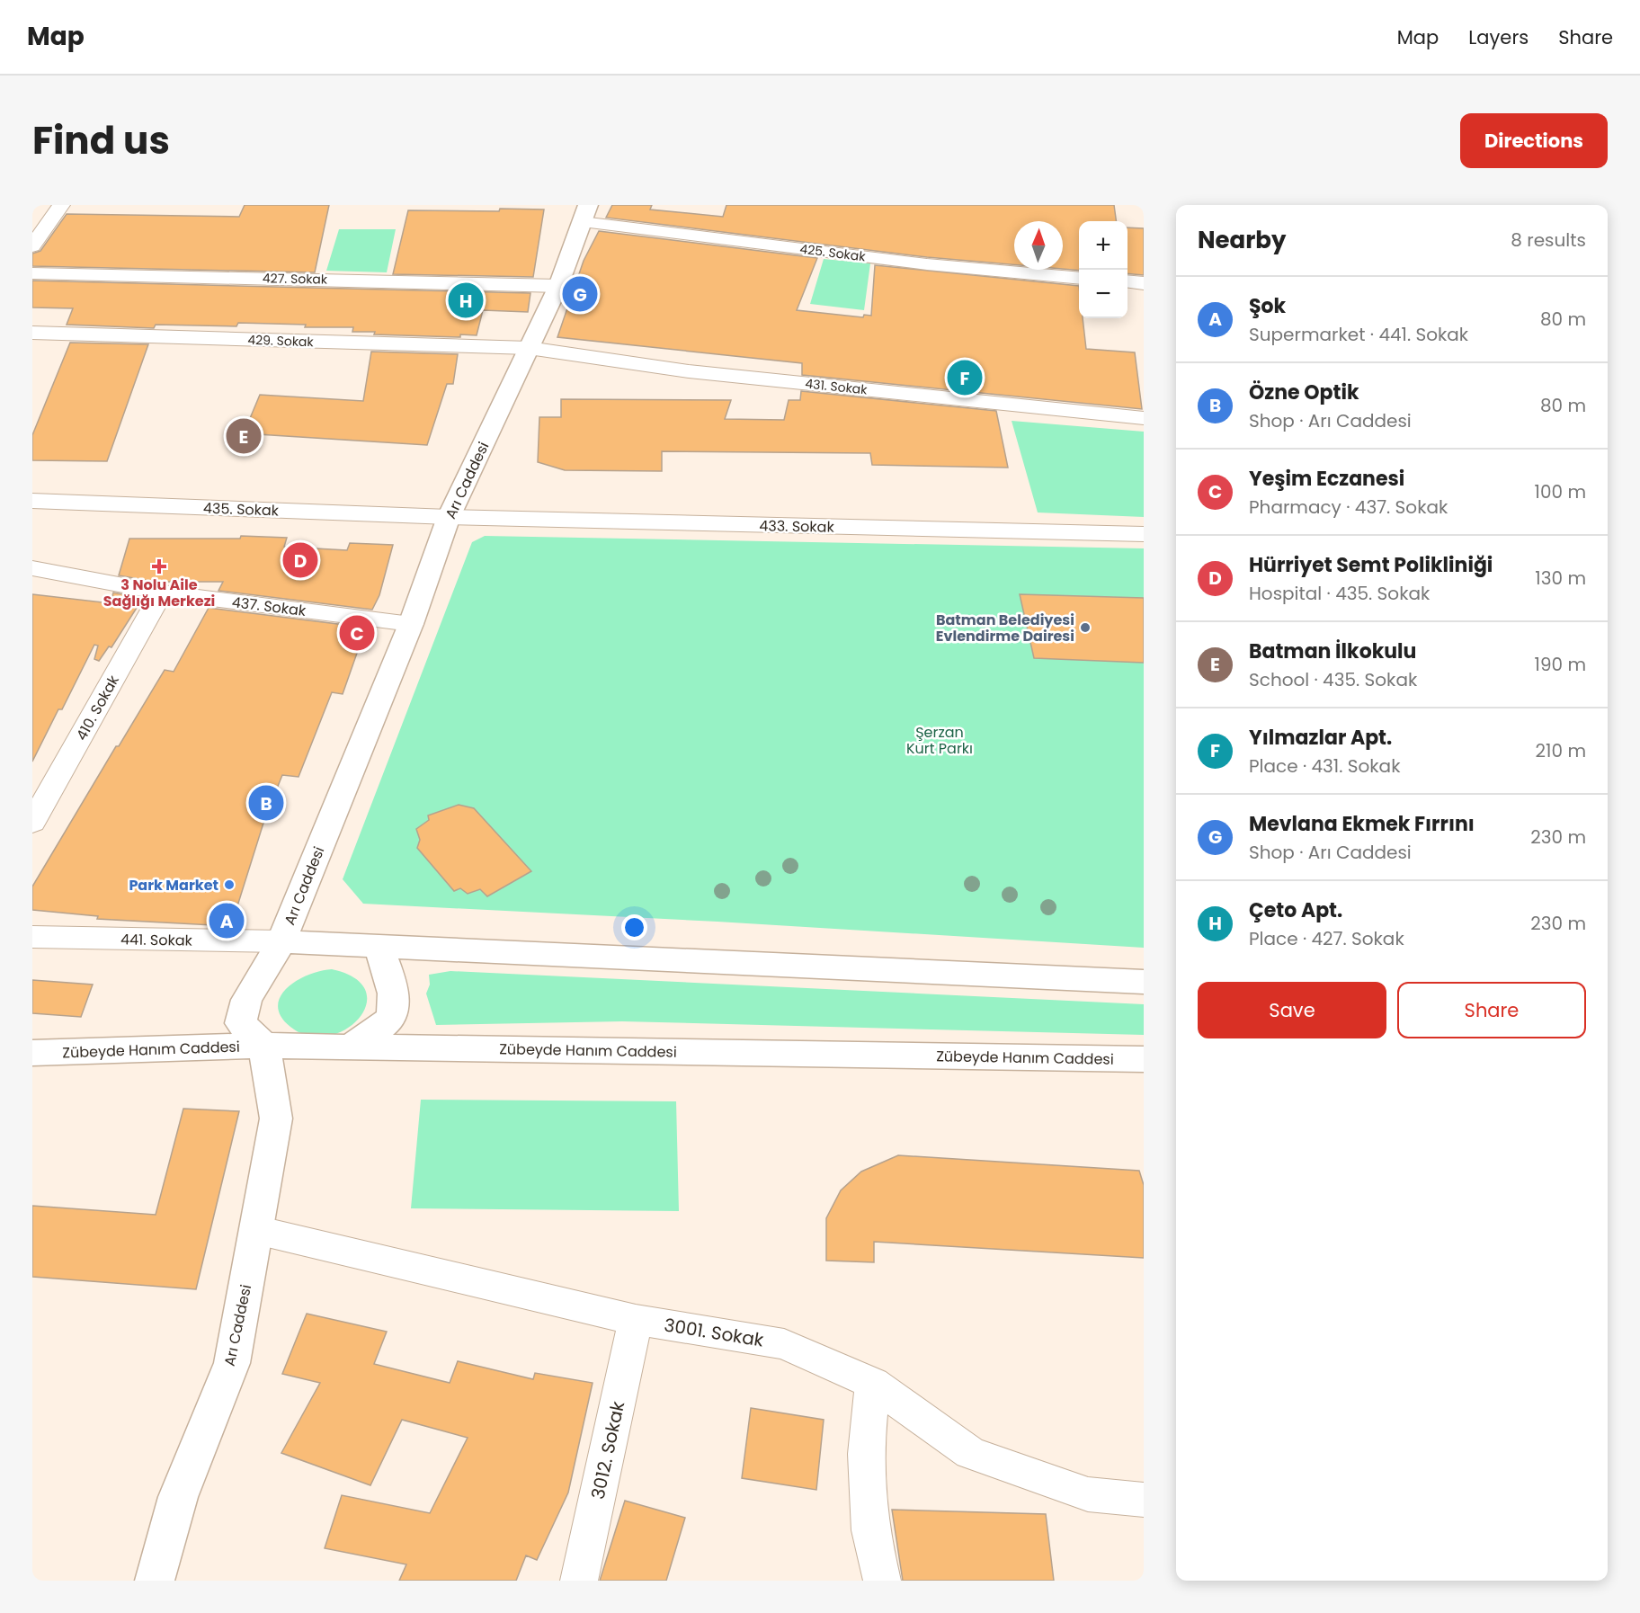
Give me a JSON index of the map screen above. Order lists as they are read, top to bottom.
{
  "streets": {
    "street": [
      "425. Sokak",
      "427. Sokak",
      "429. Sokak",
      "431. Sokak",
      "Arı Caddesi",
      "435. Sokak",
      "433. Sokak",
      "437. Sokak",
      "410. Sokak",
      "441. Sokak",
      "Zübeyde Hanım Caddesi",
      "3001. Sokak",
      "3012. Sokak"
    ]
  },
  "crossings": [
    ["425. Sokak", "Arı Caddesi"],
    ["427. Sokak", "Arı Caddesi"],
    ["429. Sokak", "431. Sokak"],
    ["429. Sokak", "Arı Caddesi"],
    ["431. Sokak", "Arı Caddesi"],
    ["Arı Caddesi", "435. Sokak"],
    ["Arı Caddesi", "433. Sokak"],
    ["Arı Caddesi", "437. Sokak"],
    ["Arı Caddesi", "441. Sokak"],
    ["Arı Caddesi", "Zübeyde Hanım Caddesi"],
    ["Arı Caddesi", "3001. Sokak"],
    ["435. Sokak", "433. Sokak"],
    ["437. Sokak", "410. Sokak"],
    ["441. Sokak", "Zübeyde Hanım Caddesi"],
    ["3001. Sokak", "3012. Sokak"]
  ],
  "parks": ["Şerzan Kurt Parkı"],
  "places": {
    "health": ["3 Nolu Aile Sağlığı Merkezi"],
    "other": ["Batman Belediyesi Evlendirme Dairesi", "Park Market"]
  },
  "north": "top",
  "page": {
    "header": "Map",
    "nav": ["Map", "Layers", "Share"],
    "title": "Find us",
    "buttons": [
      "Directions",
      ["Save", "Share"]
    ],
    "heading": ["Nearby", "8 results"],
    "map_buttons": ["+", "−"],
    "pins": [
      "G",
      "H",
      "F",
      "E",
      "D",
      "C",
      "B",
      "A"
    ],
    "list": [
      {
        "mark": "A",
        "name": "Şok",
        "note": "Supermarket · 441. Sokak",
        "value": "80 m"
      },
      {
        "mark": "B",
        "name": "Özne Optik",
        "note": "Shop · Arı Caddesi",
        "value": "80 m"
      },
      {
        "mark": "C",
        "name": "Yeşim Eczanesi",
        "note": "Pharmacy · 437. Sokak",
        "value": "100 m"
      },
      {
        "mark": "D",
        "name": "Hürriyet Semt Polikliniği",
        "note": "Hospital · 435. Sokak",
        "value": "130 m"
      },
      {
        "mark": "E",
        "name": "Batman İlkokulu",
        "note": "School · 435. Sokak",
        "value": "190 m"
      },
      {
        "mark": "F",
        "name": "Yılmazlar Apt.",
        "note": "Place · 431. Sokak",
        "value": "210 m"
      },
      {
        "mark": "G",
        "name": "Mevlana Ekmek Fırrını",
        "note": "Shop · Arı Caddesi",
        "value": "230 m"
      },
      {
        "mark": "H",
        "name": "Çeto Apt.",
        "note": "Place · 427. Sokak",
        "value": "230 m"
      }
    ]
  }
}
